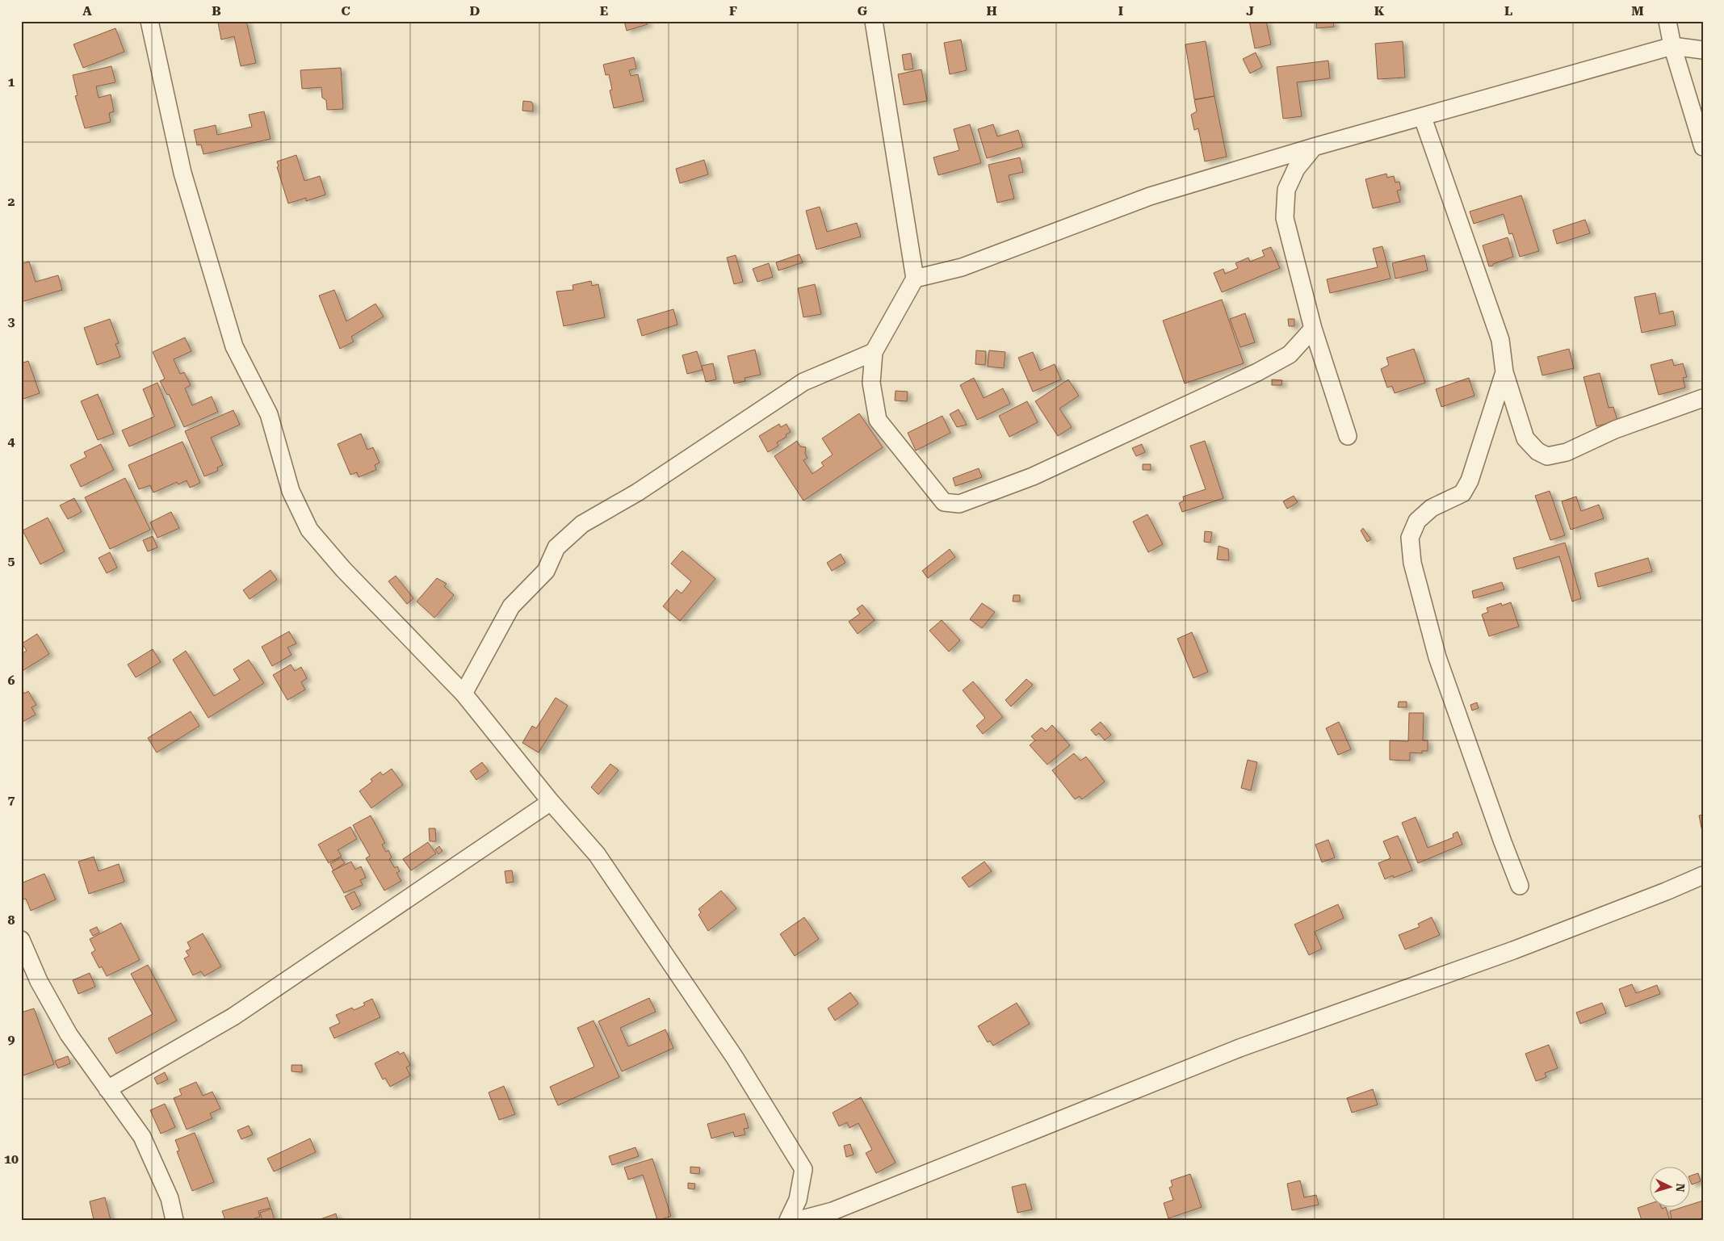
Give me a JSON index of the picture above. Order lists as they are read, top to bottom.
{
  "north": "right",
  "grid": {
    "columns": [
      "A",
      "B",
      "C",
      "D",
      "E",
      "F",
      "G",
      "H",
      "I",
      "J",
      "K",
      "L",
      "M"
    ],
    "rows": [
      "1",
      "2",
      "3",
      "4",
      "5",
      "6",
      "7",
      "8",
      "9",
      "10"
    ]
  }
}
